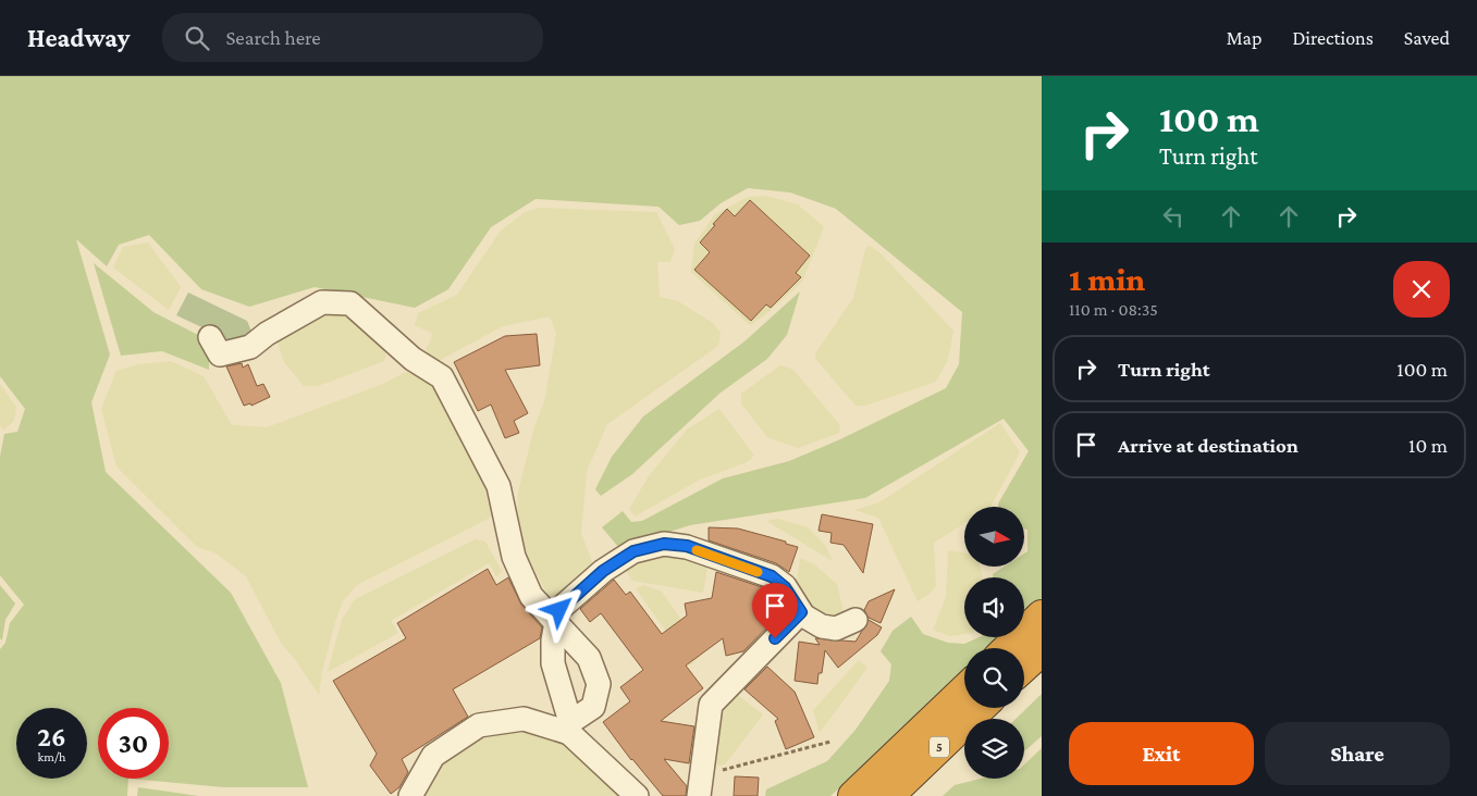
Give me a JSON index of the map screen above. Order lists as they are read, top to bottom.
{
  "streets": {
    "highway": ["5"]
  },
  "north": "right",
  "page": {
    "header": "Headway",
    "search": "Search here",
    "nav": ["Map", "Directions", "Saved"],
    "turn": ["100 m", "Turn right"],
    "heading": ["1 min", "110 m · 08:35"],
    "list": [
      {
        "name": "Turn right",
        "value": "100 m"
      },
      {
        "name": "Arrive at destination",
        "value": "10 m"
      }
    ],
    "speed": "26 km/h",
    "limit": "30",
    "buttons": ["Exit", "Share"]
  }
}
